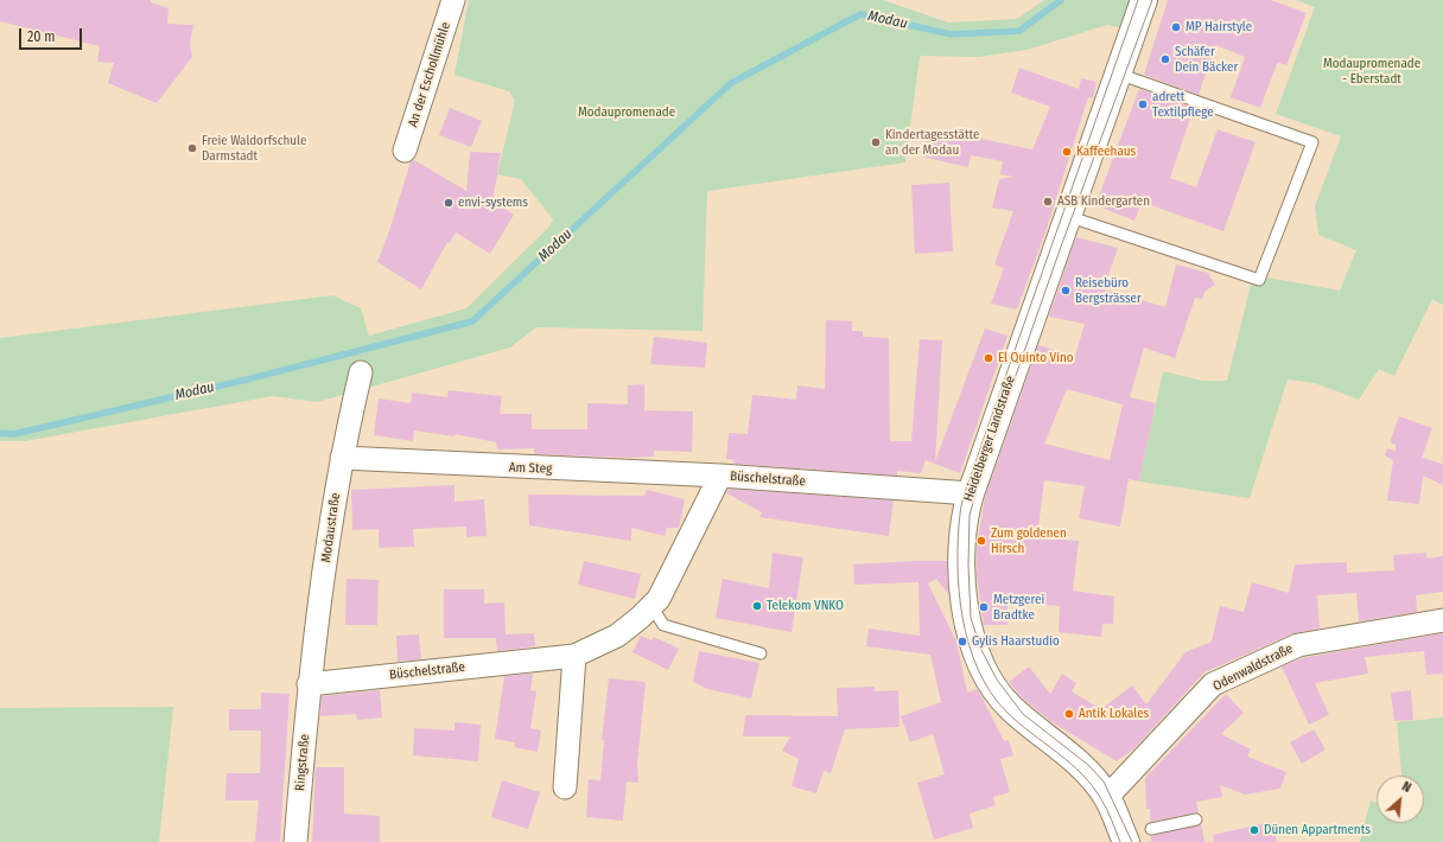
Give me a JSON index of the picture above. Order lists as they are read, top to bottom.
{
  "streets": {
    "street": [
      "An der Eschollmühle",
      "Heidelberger Landstraße",
      "Am Steg",
      "Büschelstraße",
      "Modaustraße",
      "Odenwaldstraße",
      "Ringstraße"
    ]
  },
  "crossings": [
    ["Heidelberger Landstraße", "Büschelstraße"],
    ["Heidelberger Landstraße", "Odenwaldstraße"],
    ["Am Steg", "Büschelstraße"],
    ["Am Steg", "Modaustraße"],
    ["Büschelstraße", "Modaustraße"],
    ["Büschelstraße", "Ringstraße"],
    ["Modaustraße", "Ringstraße"]
  ],
  "water": ["Modau"],
  "parks": ["Modaupromenade - Eberstadt", "Modaupromenade"],
  "places": [
    "MP Hairstyle",
    "Schäfer Dein Bäcker",
    "adrett Textilpflege",
    "Kindertagesstätte an der Modau",
    "Freie Waldorfschule Darmstadt",
    "Kaffeehaus",
    "ASB Kindergarten",
    "envi-systems",
    "Reisebüro Bergsträsser",
    "El Quinto Vino",
    "Zum goldenen Hirsch",
    "Telekom VNKO",
    "Metzgerei Bradtke",
    "Gylis Haarstudio",
    "Antik Lokales",
    "Dünen Appartments"
  ],
  "scale_bar": "20 m",
  "north": "top right"
}
